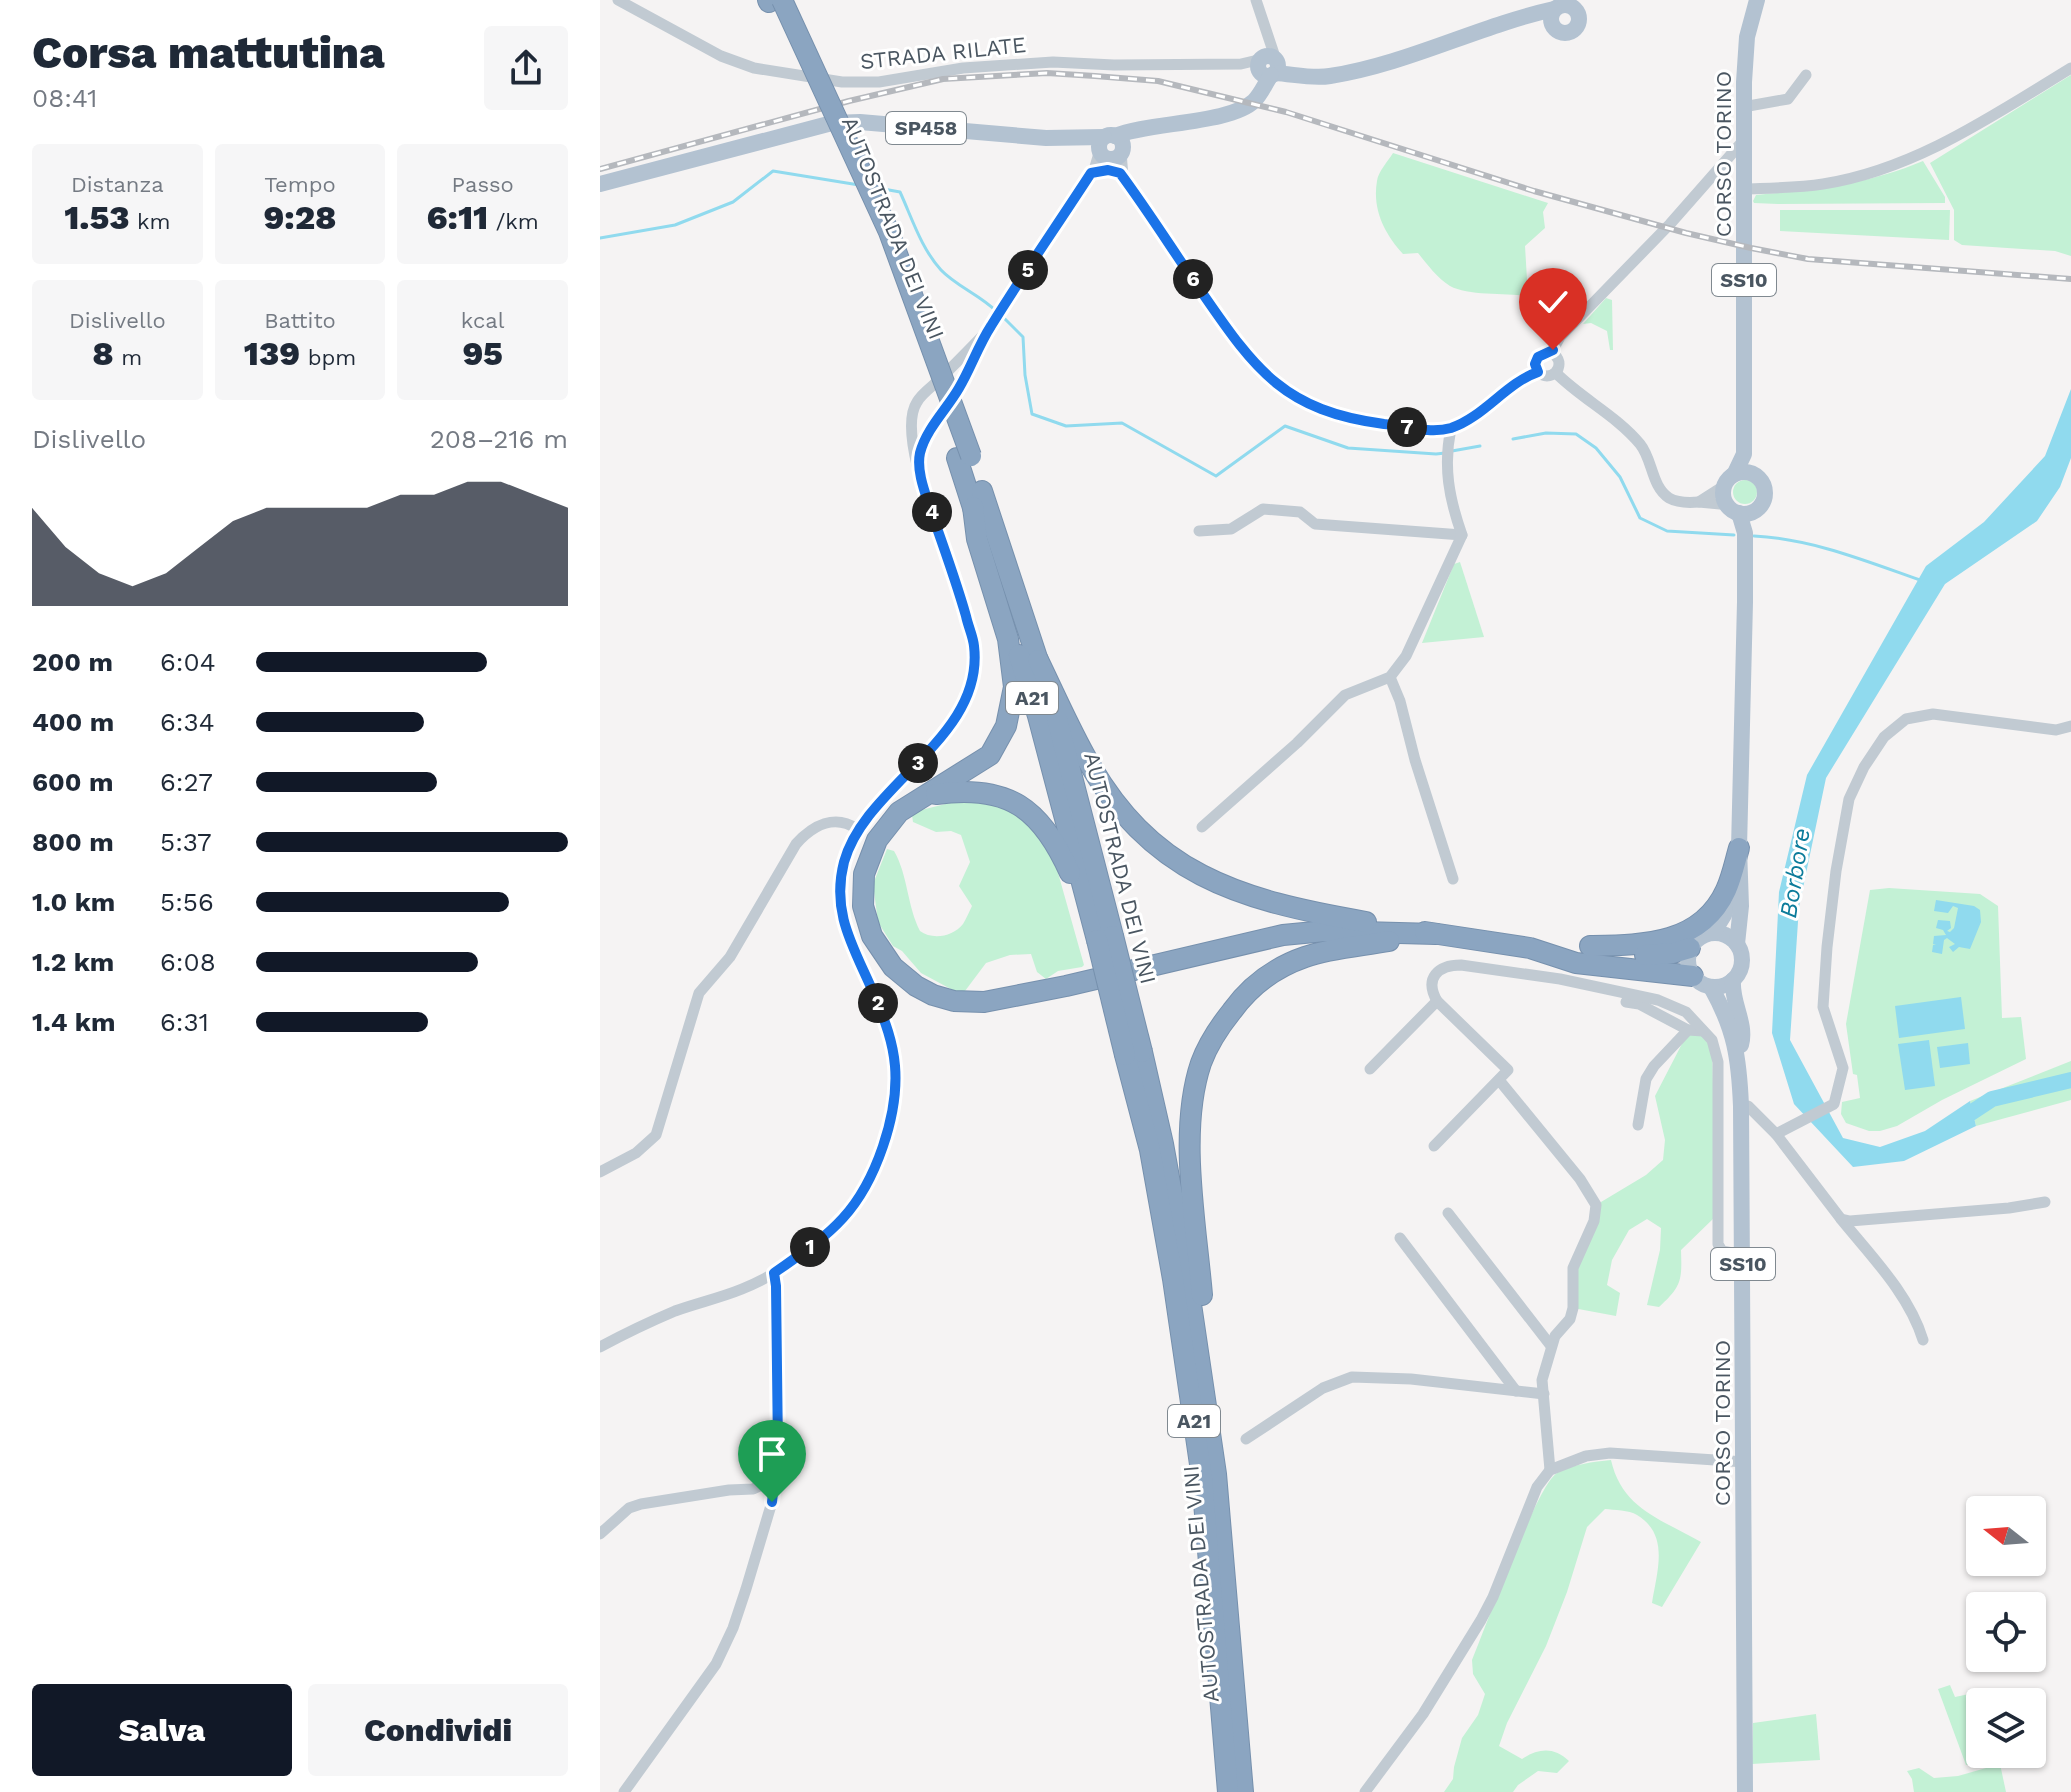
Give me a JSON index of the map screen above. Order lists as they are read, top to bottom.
{
  "streets": {
    "highway": ["AUTOSTRADA DEI VINI", "A21"],
    "main road": ["SP458", "CORSO TORINO", "SS10"],
    "street": ["STRADA RILATE"]
  },
  "water": ["Borbore"],
  "north": "left",
  "page": {
    "heading": ["Corsa mattutina", "08:41"],
    "stats": [
      ["Distanza", "1.53 km"],
      ["Tempo", "9:28"],
      ["Passo", "6:11 /km"],
      ["Dislivello", "8 m"],
      ["Battito", "139 bpm"],
      ["kcal", "95"]
    ],
    "pins": [
      "5",
      "6",
      "7",
      "4",
      "3",
      "2",
      "1"
    ],
    "chart": ["Dislivello", "208–216 m"],
    "list": [
      {
        "name": "200 m",
        "note": "6:04"
      },
      {
        "name": "400 m",
        "note": "6:34"
      },
      {
        "name": "600 m",
        "note": "6:27"
      },
      {
        "name": "800 m",
        "note": "5:37"
      },
      {
        "name": "1.0 km",
        "note": "5:56"
      },
      {
        "name": "1.2 km",
        "note": "6:08"
      },
      {
        "name": "1.4 km",
        "note": "6:31"
      }
    ],
    "buttons": ["Salva", "Condividi"]
  }
}
